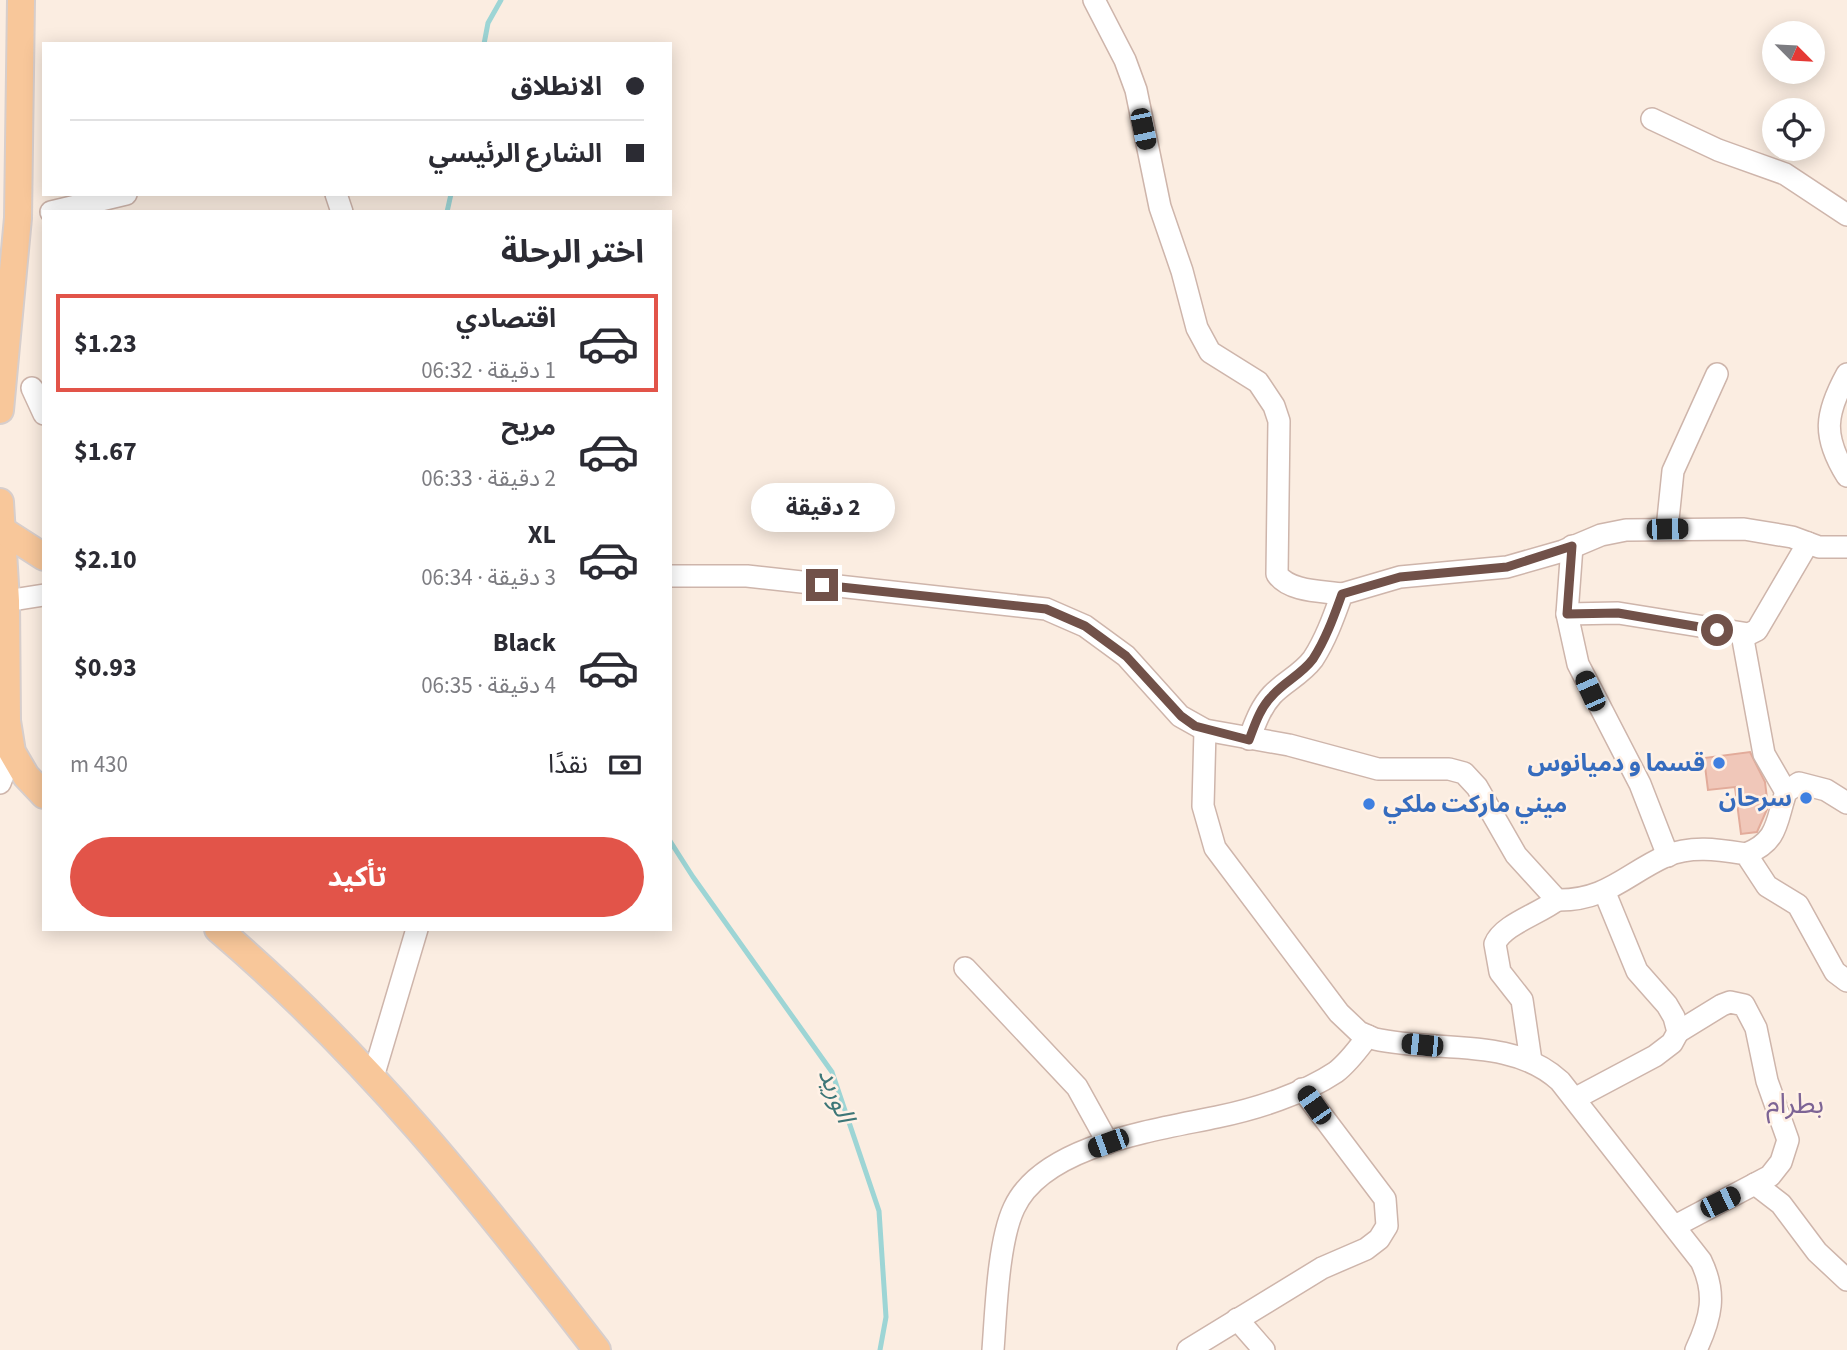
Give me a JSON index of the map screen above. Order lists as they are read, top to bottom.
{
  "districts": ["بطرام"],
  "water": ["الوريد"],
  "places": ["قسما و دميانوس", "سرحان", "ميني ماركت ملكي"],
  "north": "bottom right",
  "page": {
    "banner": ["الانطلاق", "الشارع الرئيسي"],
    "heading": "اختر الرحلة",
    "list": [
      {
        "name": "اقتصادي",
        "note": "1 دقيقة · 06:32",
        "value": "$1.23"
      },
      {
        "name": "مريح",
        "note": "2 دقيقة · 06:33",
        "value": "$1.67"
      },
      {
        "name": "XL",
        "note": "3 دقيقة · 06:34",
        "value": "$2.10"
      },
      {
        "name": "Black",
        "note": "4 دقيقة · 06:35",
        "value": "$0.93"
      }
    ],
    "bubble": "2 دقيقة",
    "pay": ["نقدًا", "430 m"],
    "buttons": "تأكيد"
  }
}
